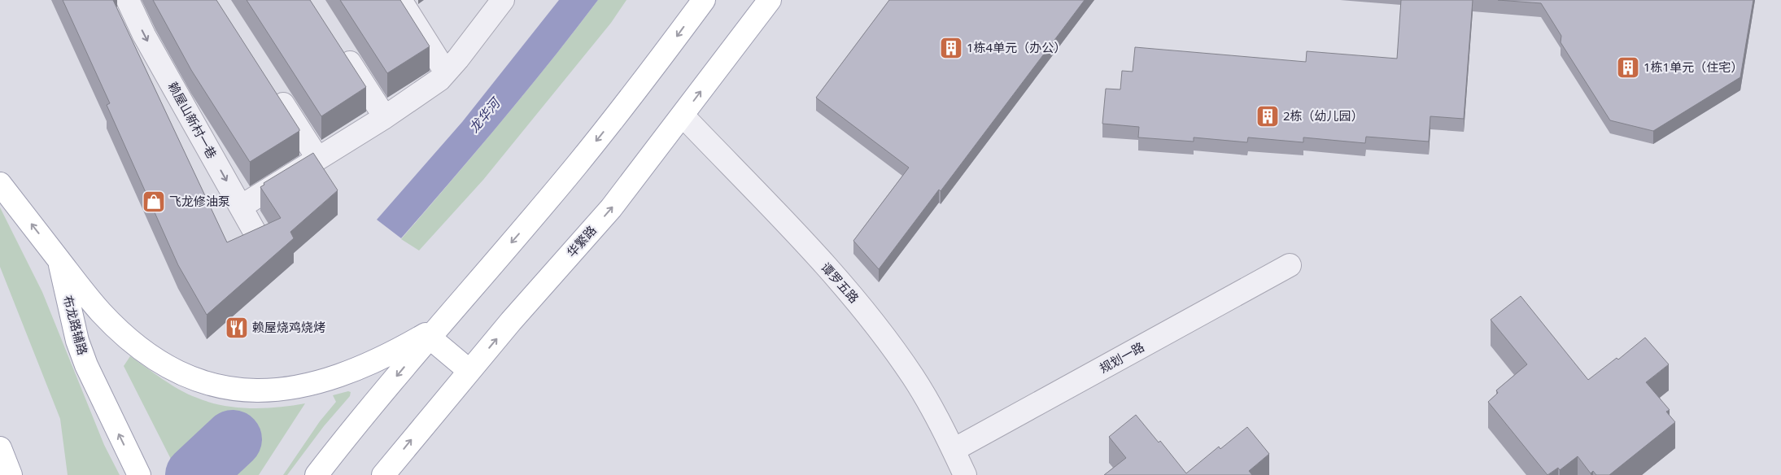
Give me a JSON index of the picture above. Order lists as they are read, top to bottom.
{
  "streets": {
    "main road": ["华繁路", "布龙路辅路"],
    "street": ["赖屋山新村一巷", "谭罗五路", "规划一路"]
  },
  "crossings": [
    ["华繁路", "谭罗五路"],
    ["谭罗五路", "规划一路"]
  ],
  "one_way": ["布龙路辅路"],
  "water": ["龙华河"],
  "places": {
    "building": ["1栋4单元（办公）", "1栋1单元（住宅）", "2栋（幼儿园）"],
    "shop": ["飞龙修油泵"],
    "restaurant": ["赖屋烧鸡烧烤"]
  }
}
